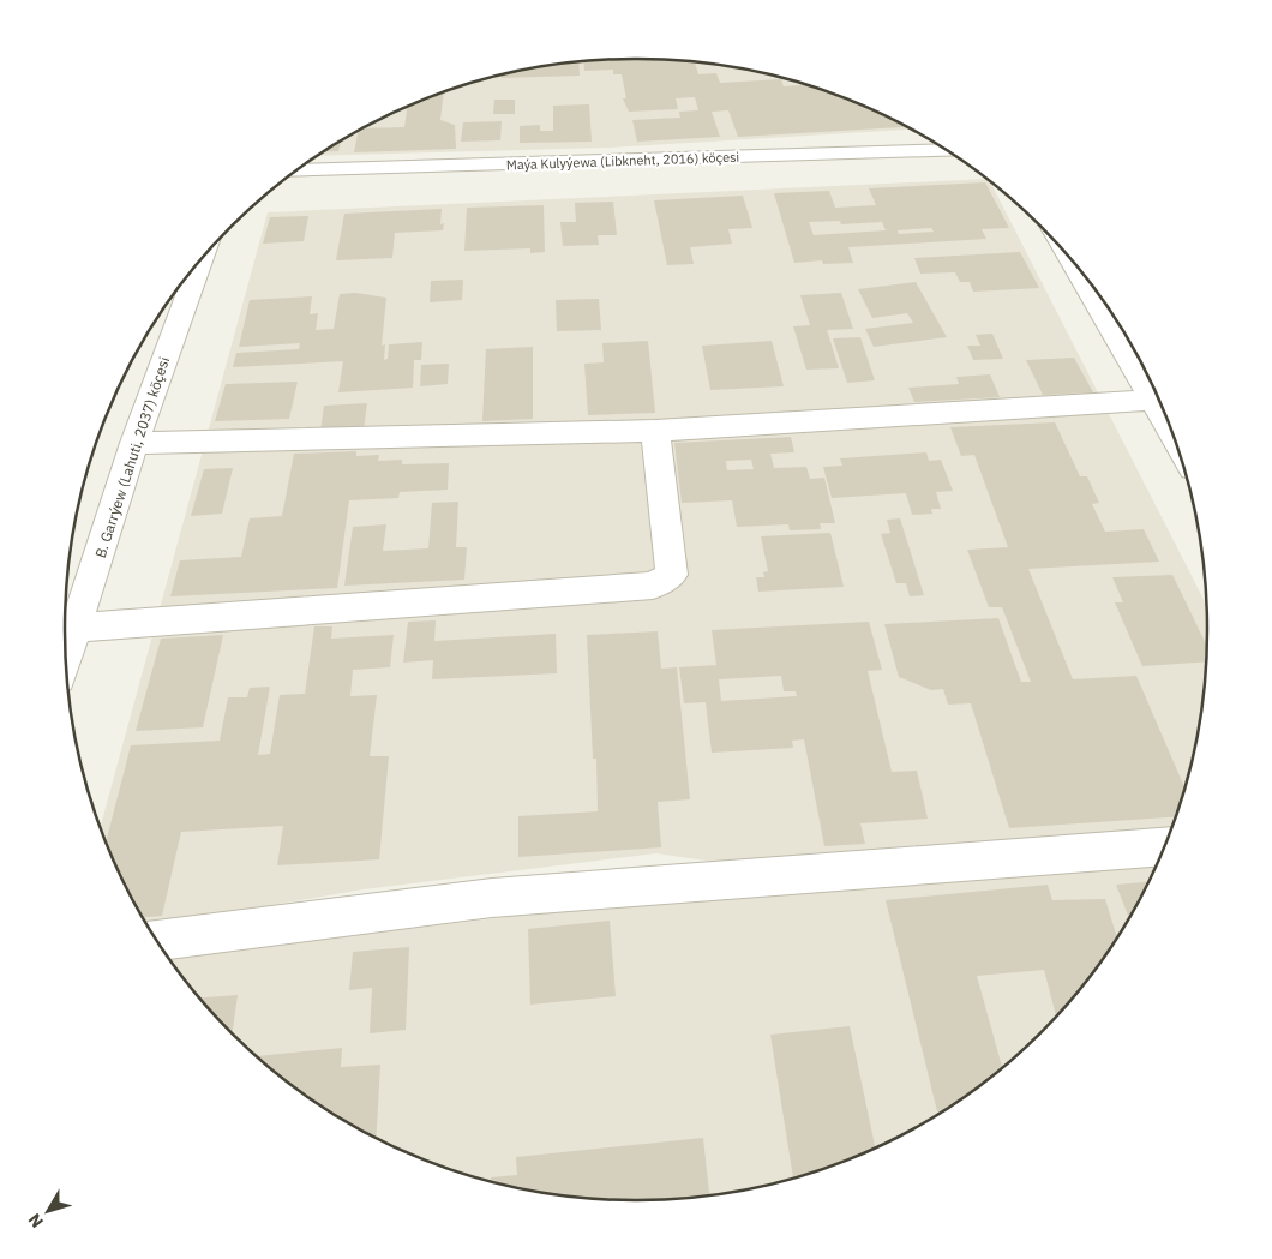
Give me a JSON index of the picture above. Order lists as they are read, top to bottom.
{
  "streets": {
    "street": ["Maýa Kulyýewa (Libkneht, 2016) köçesi", "B. Garrýew (Lahuti, 2037) köçesi"]
  },
  "north": "bottom left"
}
